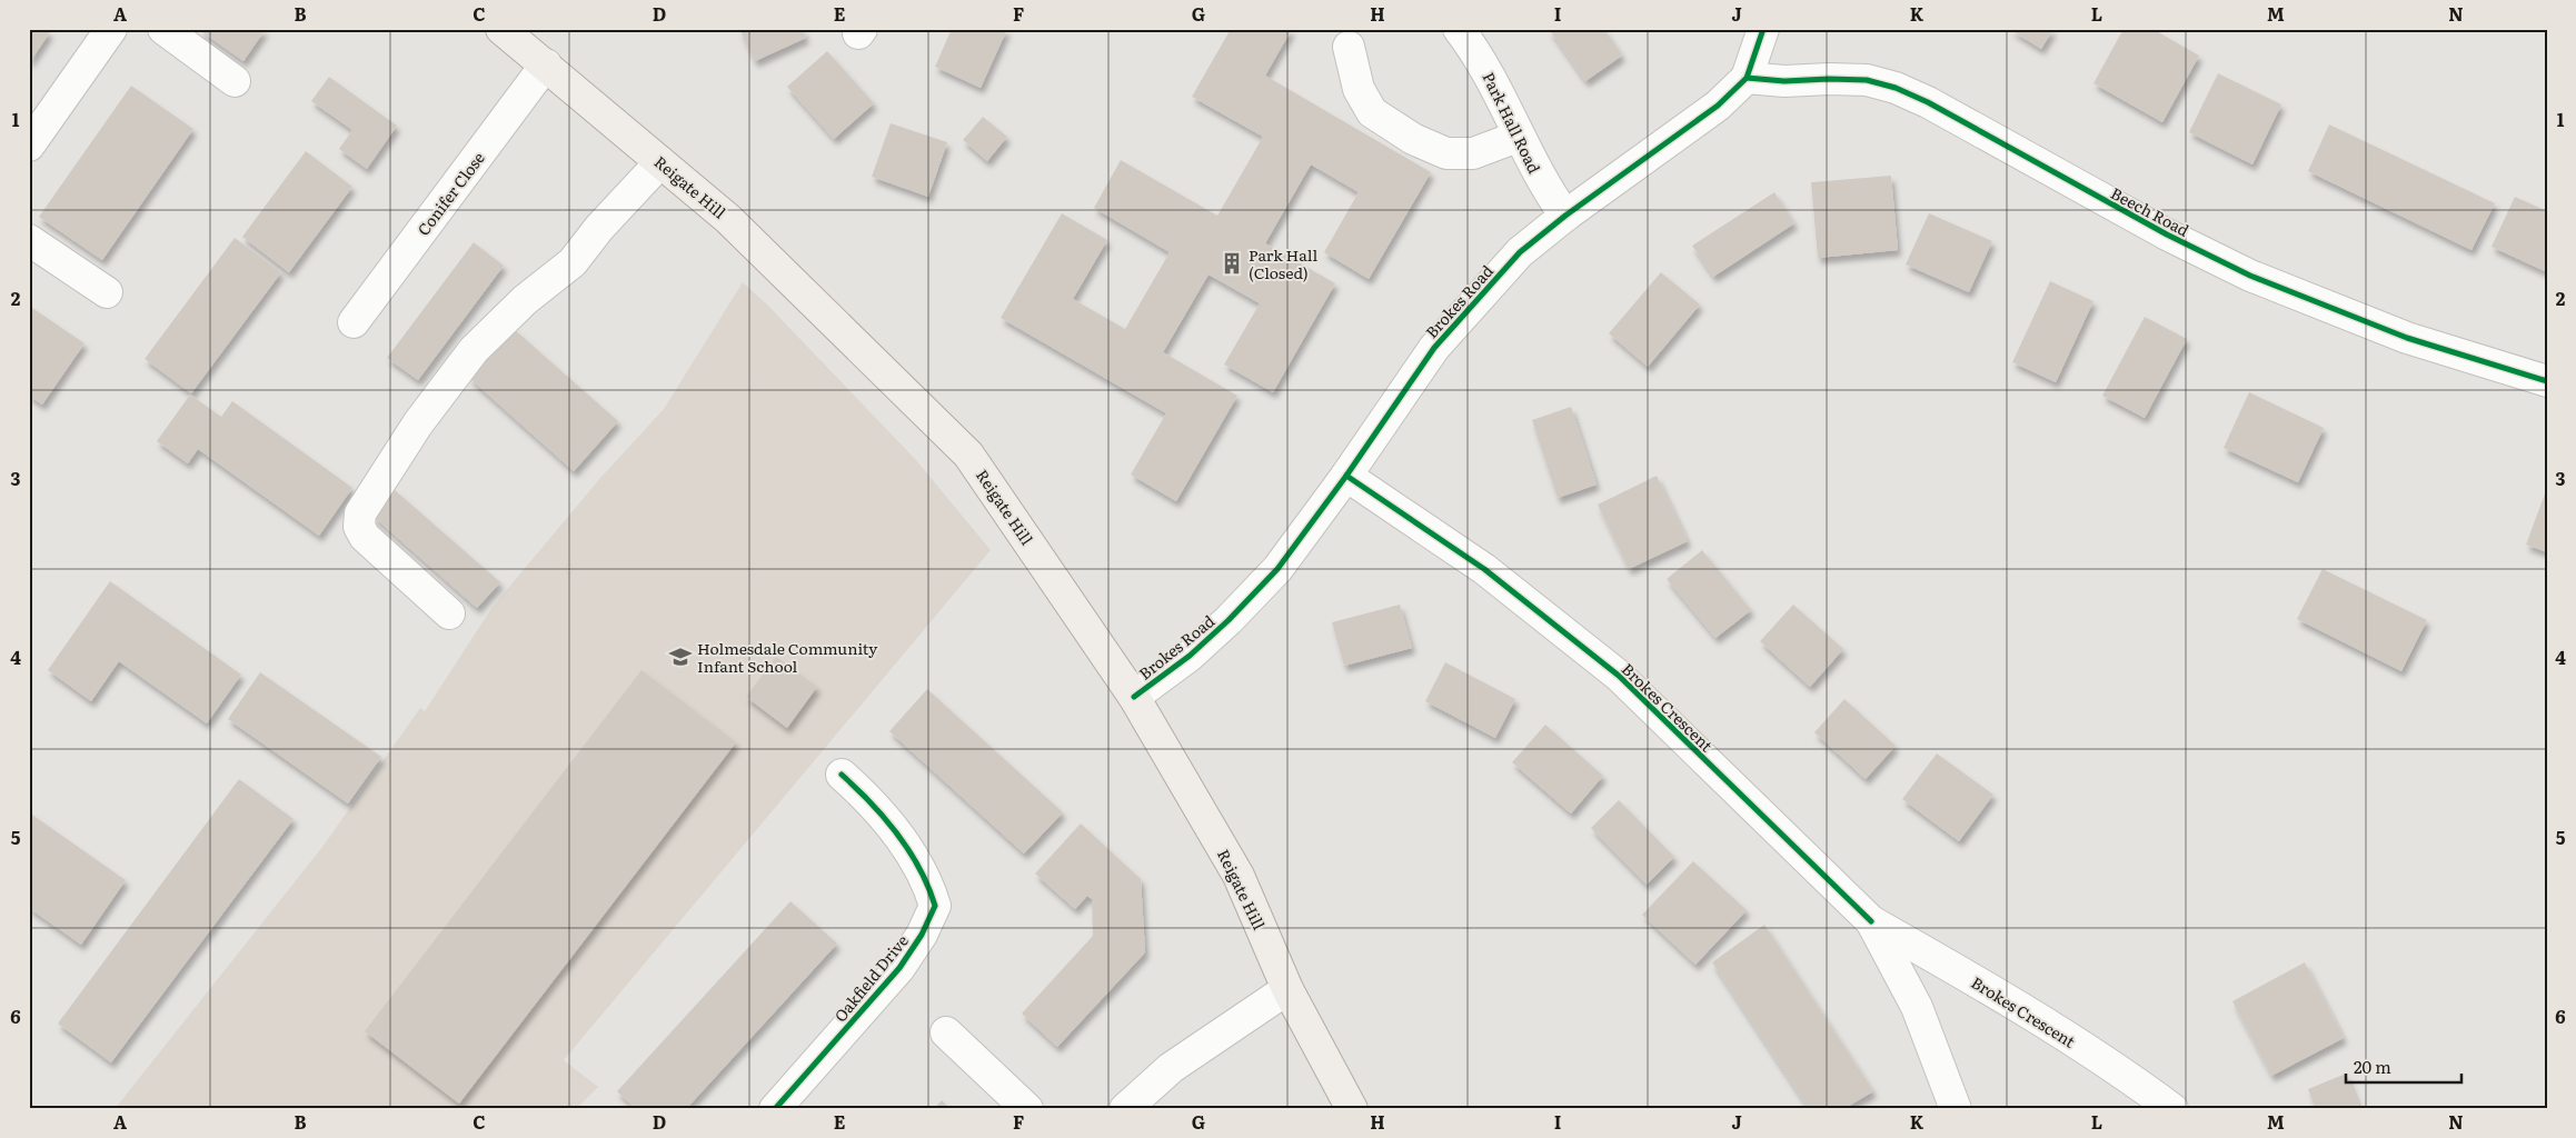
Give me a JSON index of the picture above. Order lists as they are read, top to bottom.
{
  "streets": {
    "main road": ["Reigate Hill"],
    "street": [
      "Park Hall Road",
      "Conifer Close",
      "Beech Road",
      "Brokes Road",
      "Brokes Crescent",
      "Oakfield Drive"
    ]
  },
  "crossings": [
    ["Park Hall Road", "Brokes Road"],
    ["Reigate Hill", "Conifer Close"],
    ["Reigate Hill", "Brokes Road"],
    ["Beech Road", "Brokes Road"],
    ["Brokes Road", "Brokes Crescent"]
  ],
  "places": {
    "building": ["Park Hall (Closed)"],
    "school or university": ["Holmesdale Community Infant School"]
  },
  "scale_bar": "20 m",
  "grid": {
    "columns": [
      "A",
      "B",
      "C",
      "D",
      "E",
      "F",
      "G",
      "H",
      "I",
      "J",
      "K",
      "L",
      "M",
      "N"
    ],
    "rows": [
      "1",
      "2",
      "3",
      "4",
      "5",
      "6"
    ]
  }
}
